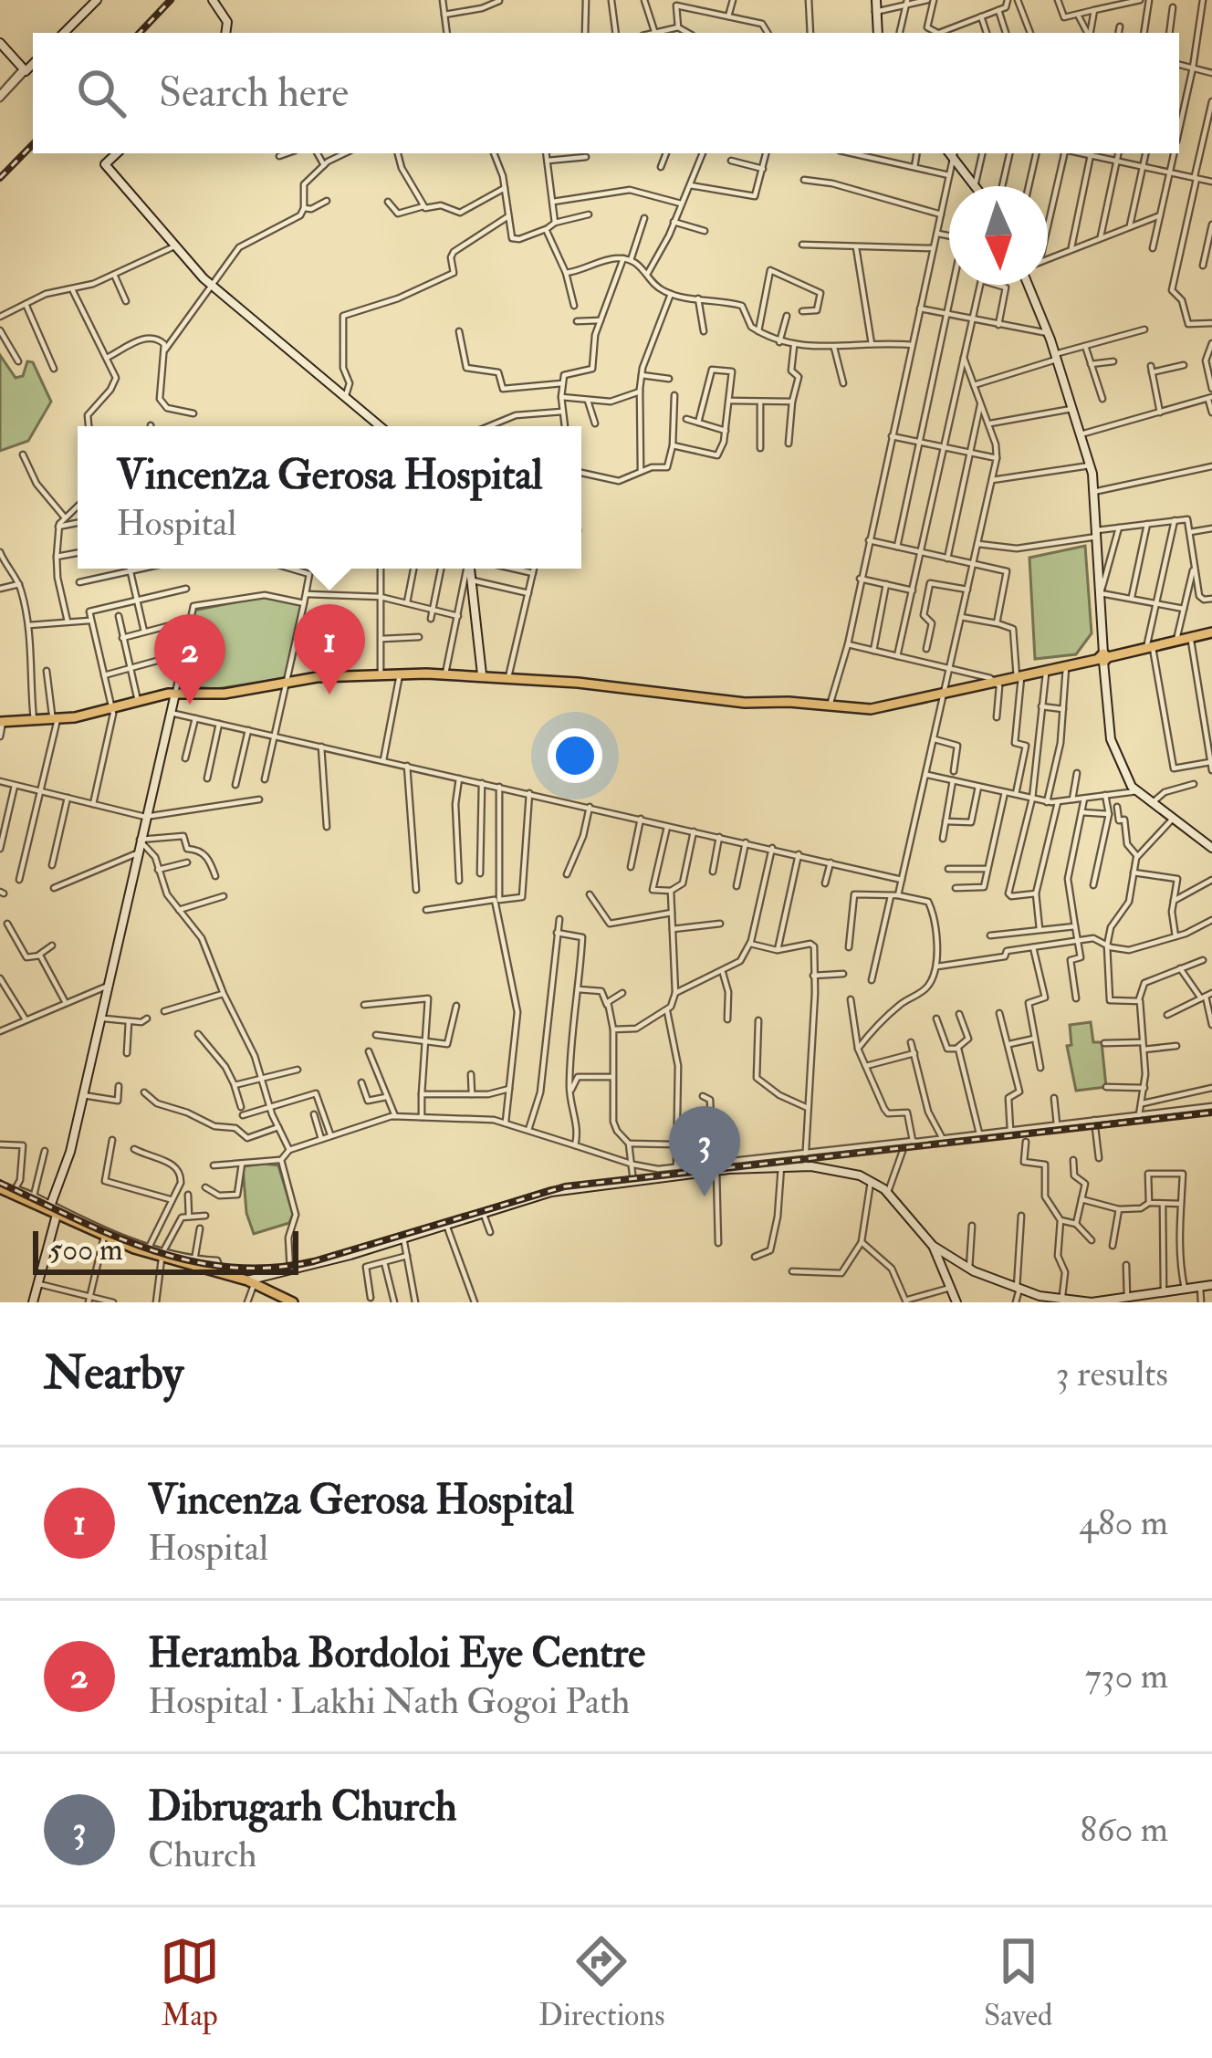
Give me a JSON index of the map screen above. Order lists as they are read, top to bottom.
{
  "scale_bar": "500 m",
  "north": "bottom",
  "page": {
    "search": "Search here",
    "popup": ["Vincenza Gerosa Hospital", "Hospital"],
    "pins": ["1", "2", "3"],
    "scale": "500 m",
    "heading": ["Nearby", "3 results"],
    "list": [
      {
        "mark": "1",
        "name": "Vincenza Gerosa Hospital",
        "note": "Hospital",
        "value": "480 m"
      },
      {
        "mark": "2",
        "name": "Heramba Bordoloi Eye Centre",
        "note": "Hospital · Lakhi Nath Gogoi Path",
        "value": "730 m"
      },
      {
        "mark": "3",
        "name": "Dibrugarh Church",
        "note": "Church",
        "value": "860 m"
      }
    ],
    "nav": ["Map", "Directions", "Saved"]
  }
}
